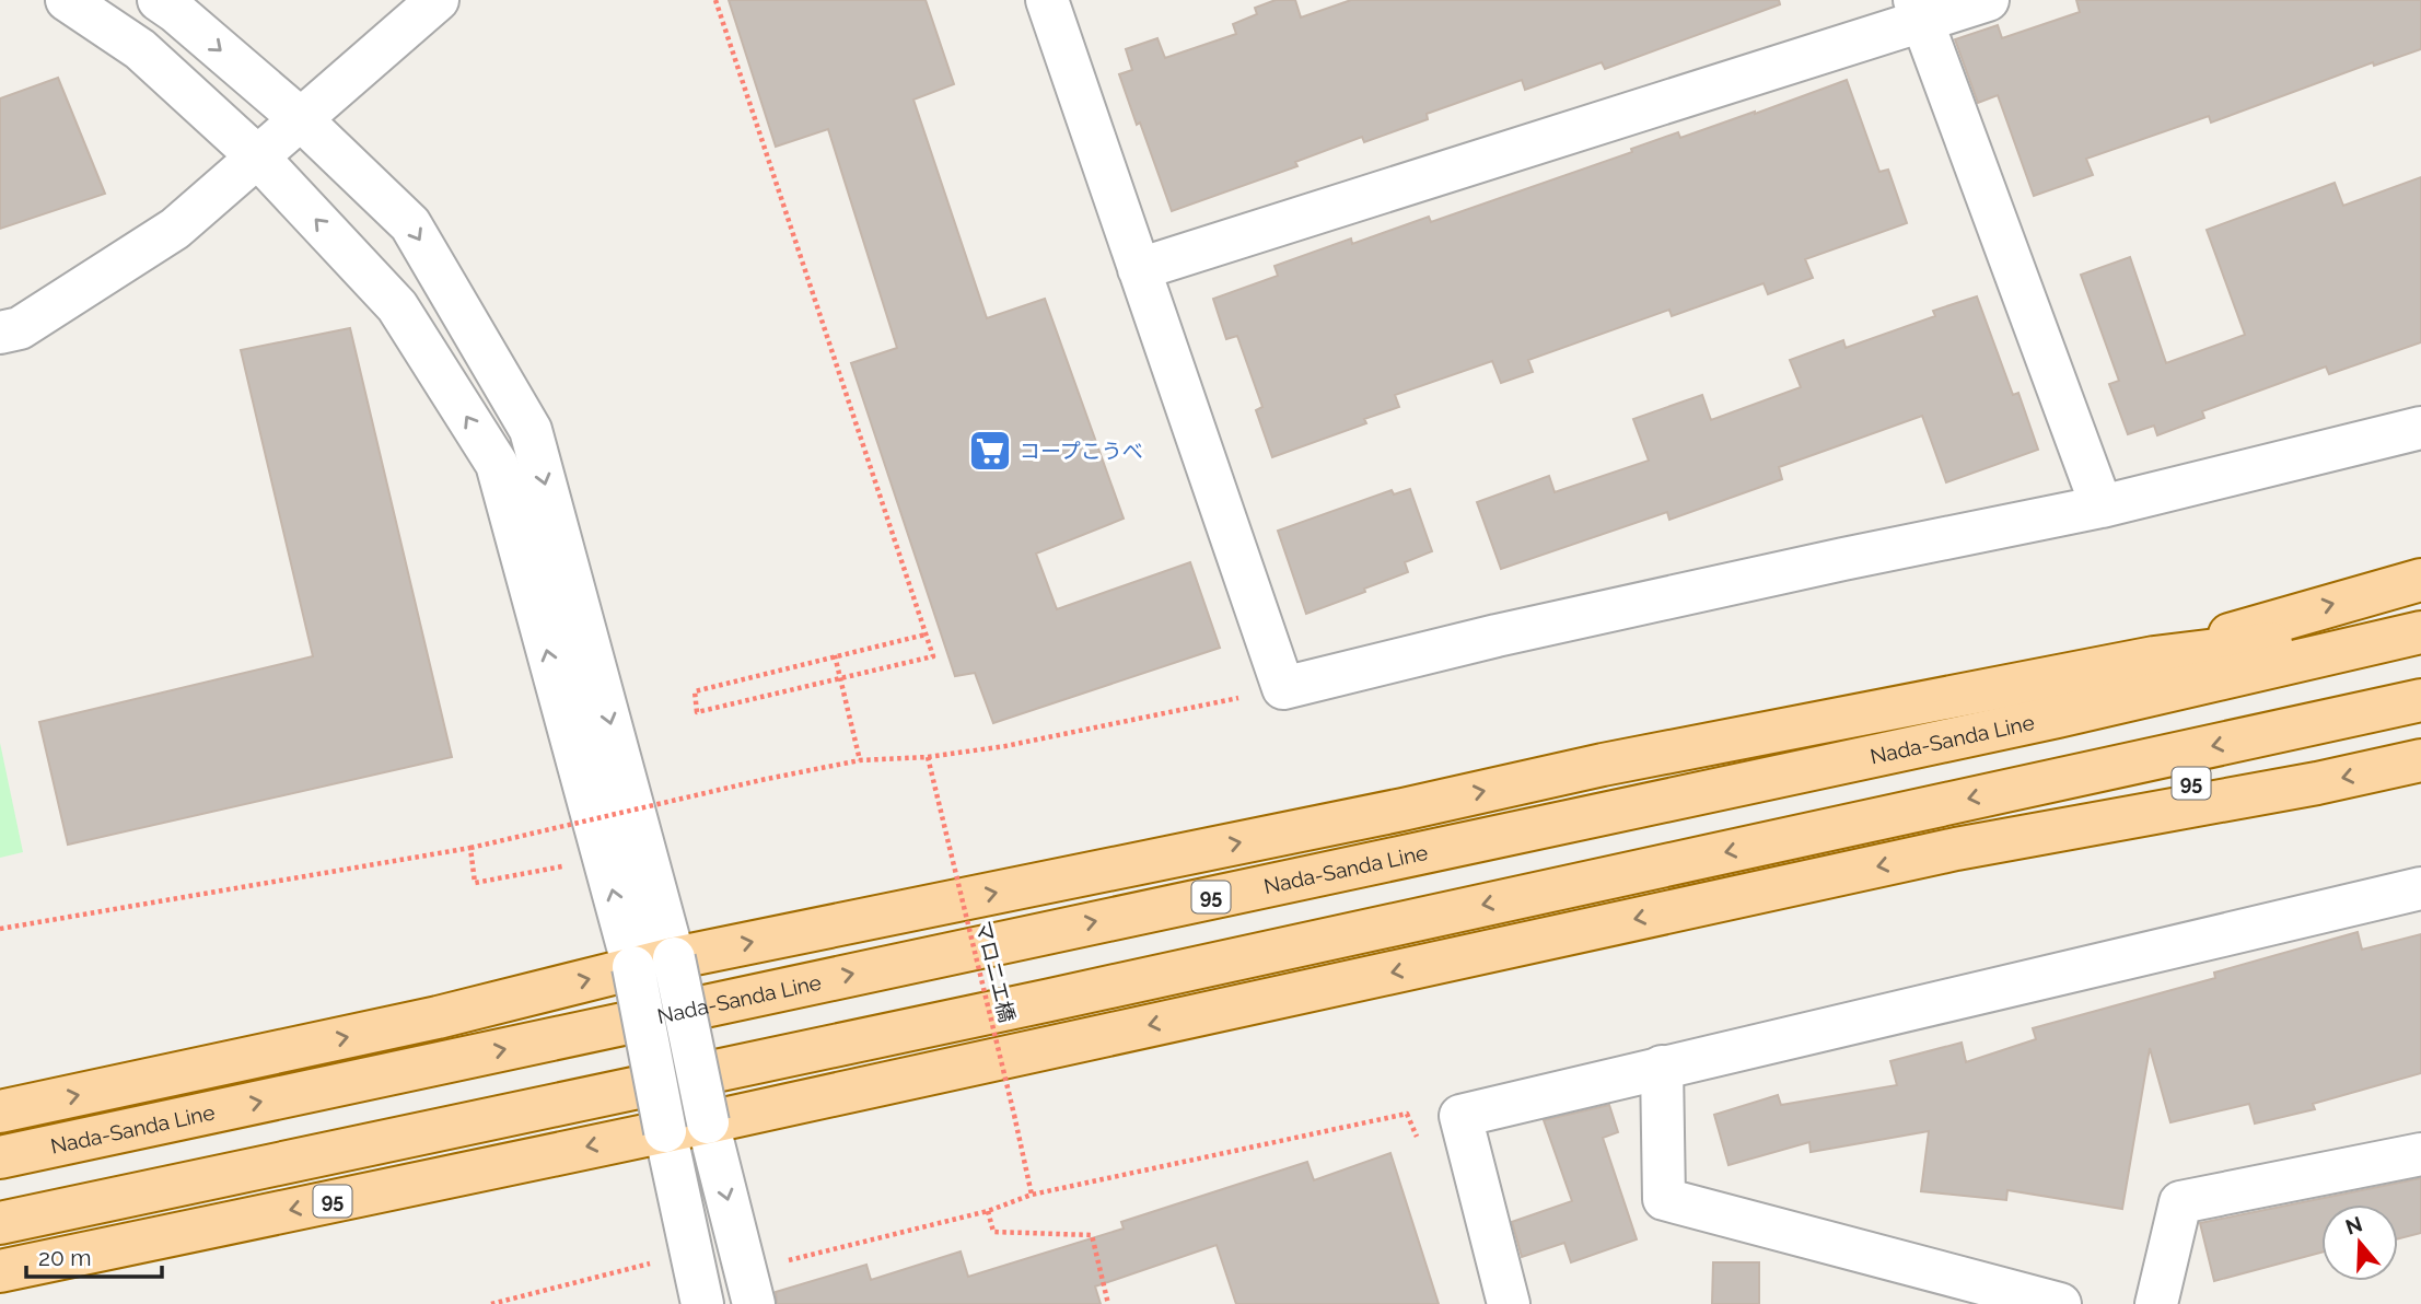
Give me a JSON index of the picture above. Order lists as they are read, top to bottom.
{
  "streets": {
    "main road": ["Nada-Sanda Line", "95"],
    "path": ["マロニエ橋"]
  },
  "places": {
    "supermarket": ["コープこうべ"]
  },
  "scale_bar": "20 m",
  "north": "top"
}
